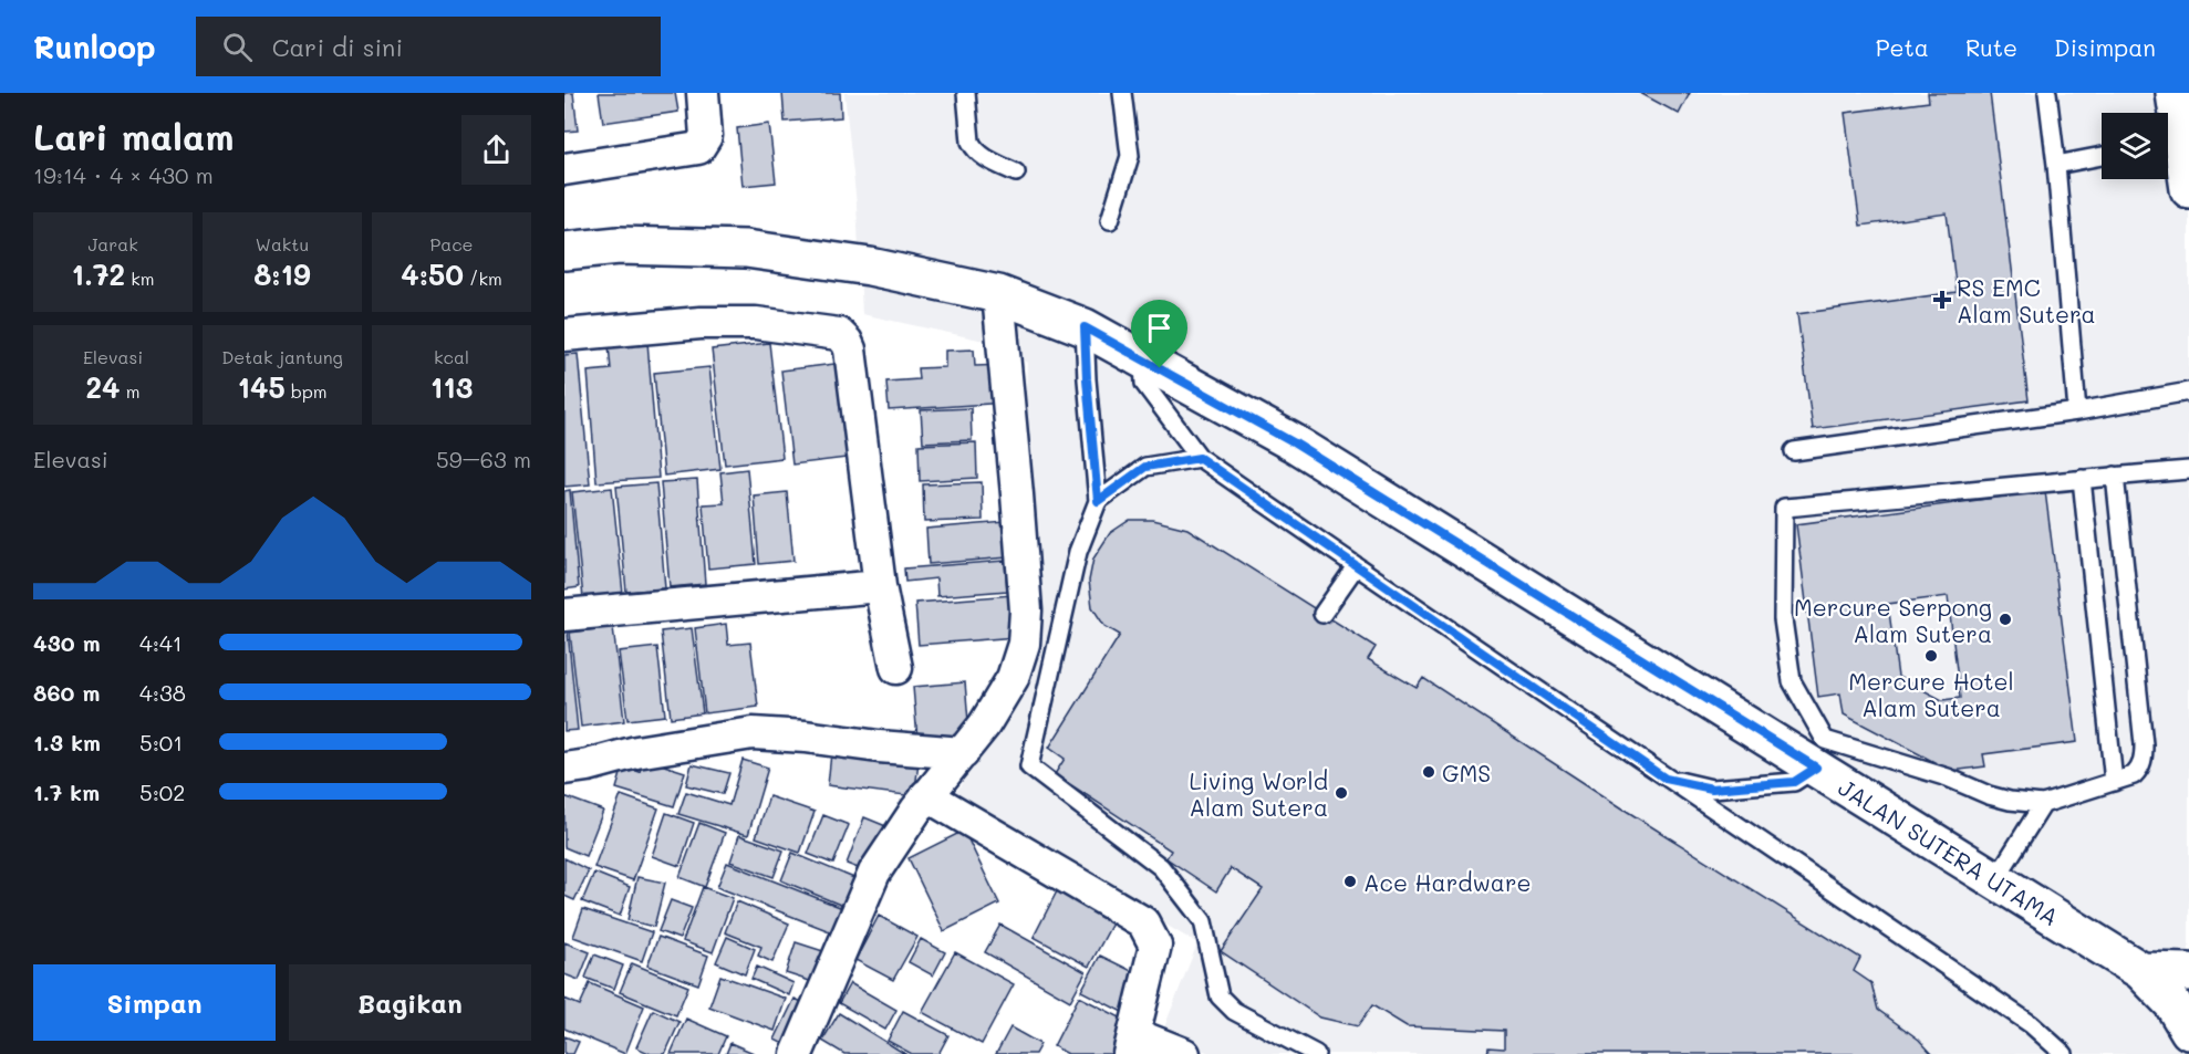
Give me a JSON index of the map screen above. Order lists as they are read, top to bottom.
{
  "streets": {
    "street": ["JALAN SUTERA UTAMA"]
  },
  "places": {
    "health": ["RS EMC Alam Sutera"],
    "other": [
      "Mercure Serpong Alam Sutera",
      "Mercure Hotel Alam Sutera",
      "GMS",
      "Living World Alam Sutera",
      "Ace Hardware"
    ]
  },
  "page": {
    "header": "Runloop",
    "search": "Cari di sini",
    "nav": ["Peta", "Rute", "Disimpan"],
    "heading": ["Lari malam", "19:14 · 4 × 430 m"],
    "stats": [
      ["Jarak", "1.72 km"],
      ["Waktu", "8:19"],
      ["Pace", "4:50 /km"],
      ["Elevasi", "24 m"],
      ["Detak jantung", "145 bpm"],
      ["kcal", "113"]
    ],
    "chart": ["Elevasi", "59–63 m"],
    "list": [
      {
        "name": "430 m",
        "note": "4:41"
      },
      {
        "name": "860 m",
        "note": "4:38"
      },
      {
        "name": "1.3 km",
        "note": "5:01"
      },
      {
        "name": "1.7 km",
        "note": "5:02"
      }
    ],
    "buttons": ["Simpan", "Bagikan"]
  }
}
